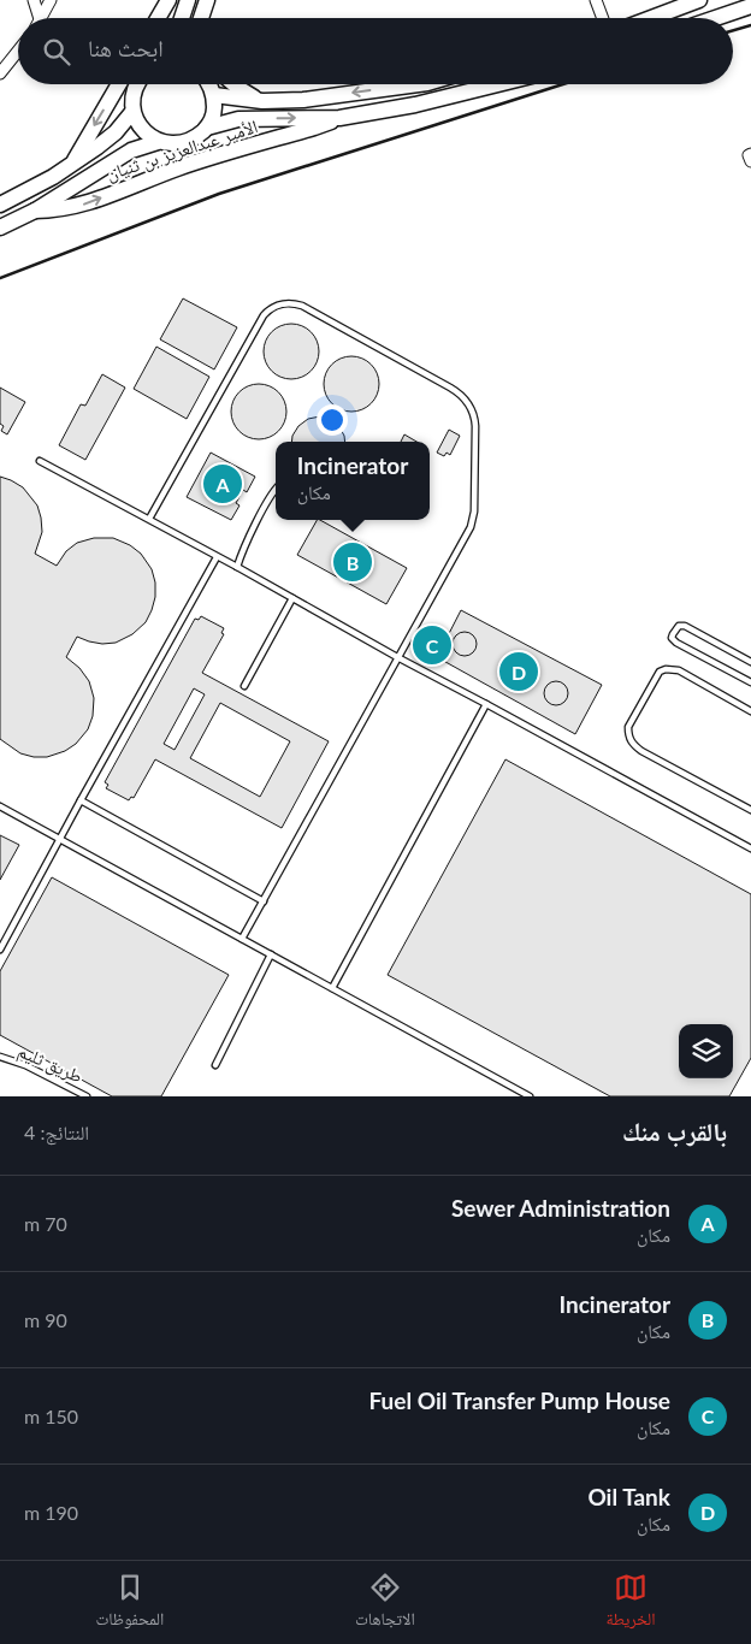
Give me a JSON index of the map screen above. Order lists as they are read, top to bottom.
{
  "streets": {
    "street": ["الأمير عبدالعزيز بن ثنيان"],
    "lane": ["طريق ثليم"]
  },
  "page": {
    "search": "ابحث هنا",
    "popup": ["Incinerator", "مكان"],
    "pins": [
      "A",
      "B",
      "C",
      "D"
    ],
    "heading": ["بالقرب منك", "النتائج: 4"],
    "list": [
      {
        "mark": "A",
        "name": "Sewer Administration",
        "note": "مكان",
        "value": "70 m"
      },
      {
        "mark": "B",
        "name": "Incinerator",
        "note": "مكان",
        "value": "90 m"
      },
      {
        "mark": "C",
        "name": "Fuel Oil Transfer Pump House",
        "note": "مكان",
        "value": "150 m"
      },
      {
        "mark": "D",
        "name": "Oil Tank",
        "note": "مكان",
        "value": "190 m"
      }
    ],
    "nav": ["الخريطة", "الاتجاهات", "المحفوظات"]
  }
}
